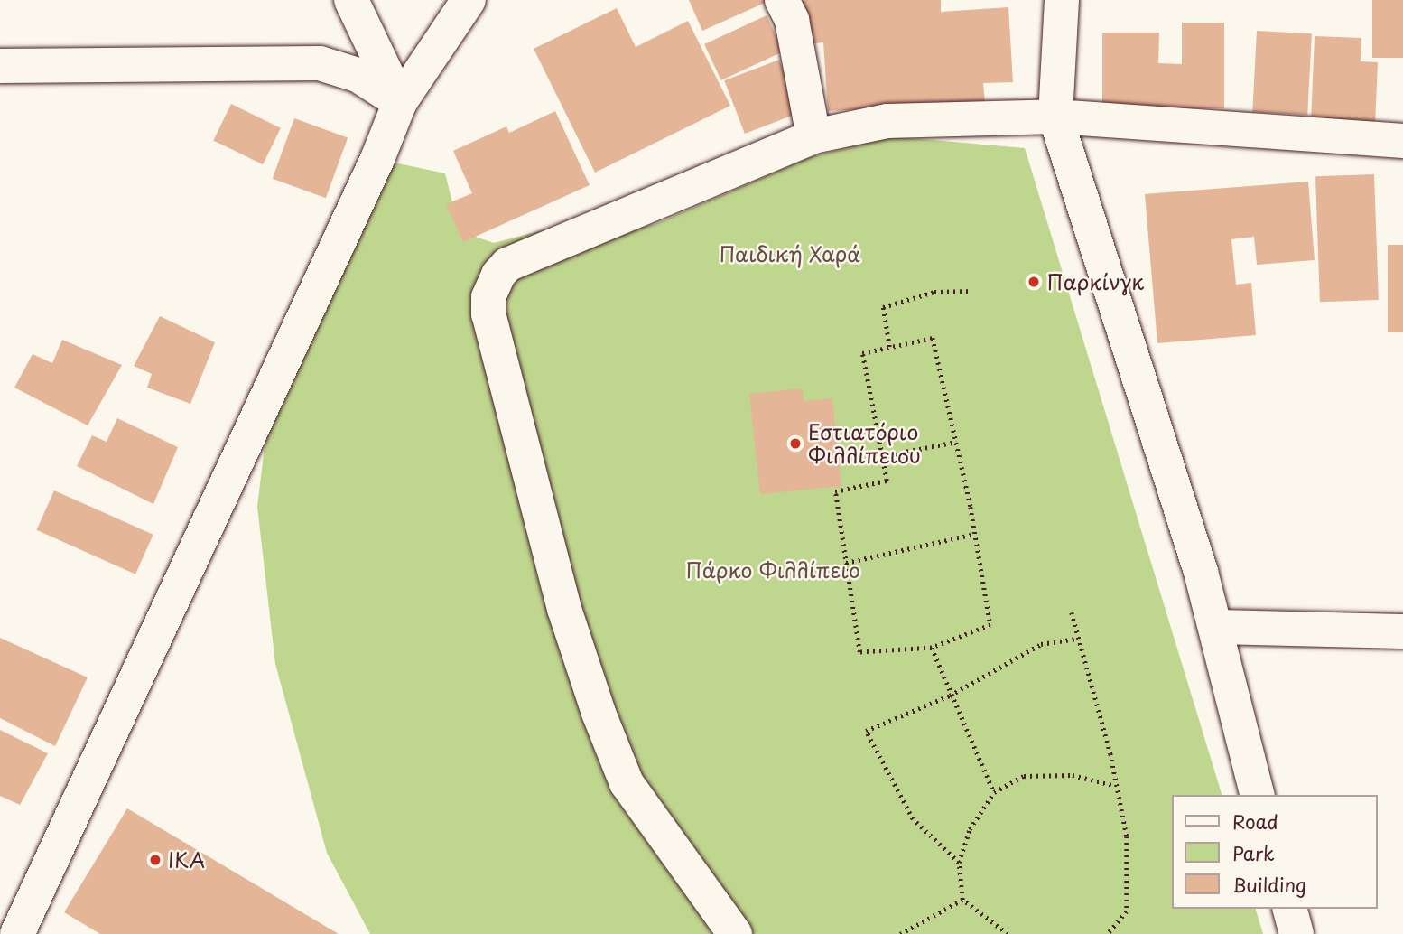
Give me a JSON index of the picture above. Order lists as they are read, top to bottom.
{
  "parks": ["Παιδική Χαρά", "Πάρκο Φιλλίπειο"],
  "places": ["Παρκίνγκ", "Εστιατόριο Φιλλίπειου", "ΙΚΑ"],
  "legend": ["Road", "Park", "Building"]
}
